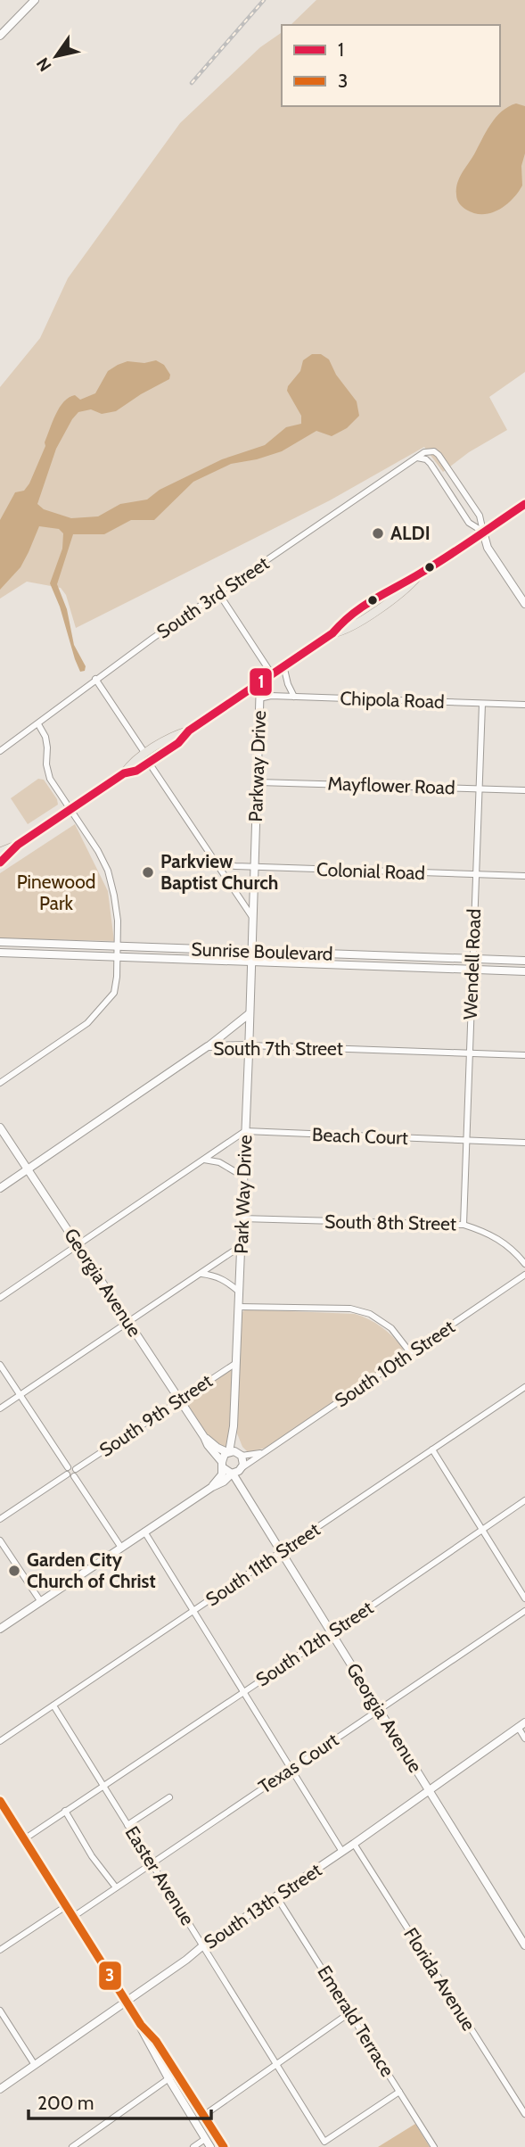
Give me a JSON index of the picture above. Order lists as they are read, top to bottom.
{
  "streets": {
    "street": [
      "South 3rd Street",
      "Chipola Road",
      "Parkway Drive",
      "Mayflower Road",
      "Colonial Road",
      "Sunrise Boulevard",
      "Wendell Road",
      "South 7th Street",
      "Beach Court",
      "Park Way Drive",
      "South 8th Street",
      "Georgia Avenue",
      "South 10th Street",
      "South 9th Street",
      "South 11th Street",
      "South 12th Street",
      "Texas Court",
      "Easter Avenue",
      "South 13th Street",
      "Florida Avenue",
      "Emerald Terrace"
    ]
  },
  "crossings": [
    ["Chipola Road", "Parkway Drive"],
    ["Chipola Road", "Wendell Road"],
    ["Parkway Drive", "Mayflower Road"],
    ["Parkway Drive", "Colonial Road"],
    ["Parkway Drive", "Sunrise Boulevard"],
    ["Parkway Drive", "Park Way Drive"],
    ["Mayflower Road", "Wendell Road"],
    ["Colonial Road", "Wendell Road"],
    ["Sunrise Boulevard", "Wendell Road"],
    ["Sunrise Boulevard", "Park Way Drive"],
    ["Wendell Road", "South 7th Street"],
    ["Wendell Road", "Beach Court"],
    ["Wendell Road", "South 8th Street"],
    ["South 7th Street", "Park Way Drive"],
    ["South 7th Street", "Georgia Avenue"],
    ["Beach Court", "Park Way Drive"],
    ["Park Way Drive", "South 8th Street"],
    ["Park Way Drive", "Georgia Avenue"],
    ["Park Way Drive", "South 10th Street"],
    ["Park Way Drive", "South 9th Street"],
    ["Georgia Avenue", "South 10th Street"],
    ["Georgia Avenue", "South 9th Street"],
    ["Georgia Avenue", "South 11th Street"],
    ["Georgia Avenue", "South 12th Street"],
    ["Georgia Avenue", "Texas Court"],
    ["Georgia Avenue", "South 13th Street"],
    ["South 11th Street", "Easter Avenue"],
    ["South 12th Street", "Easter Avenue"],
    ["Texas Court", "Easter Avenue"],
    ["Easter Avenue", "South 13th Street"],
    ["Easter Avenue", "Emerald Terrace"],
    ["South 13th Street", "Florida Avenue"],
    ["South 13th Street", "Emerald Terrace"]
  ],
  "parks": ["Pinewood Park"],
  "places": ["ALDI", "Parkview Baptist Church", "Garden City Church of Christ"],
  "lines": ["transit line 1", "transit line 3"],
  "legend": ["1", "3"],
  "scale_bar": "200 m",
  "north": "bottom left"
}
